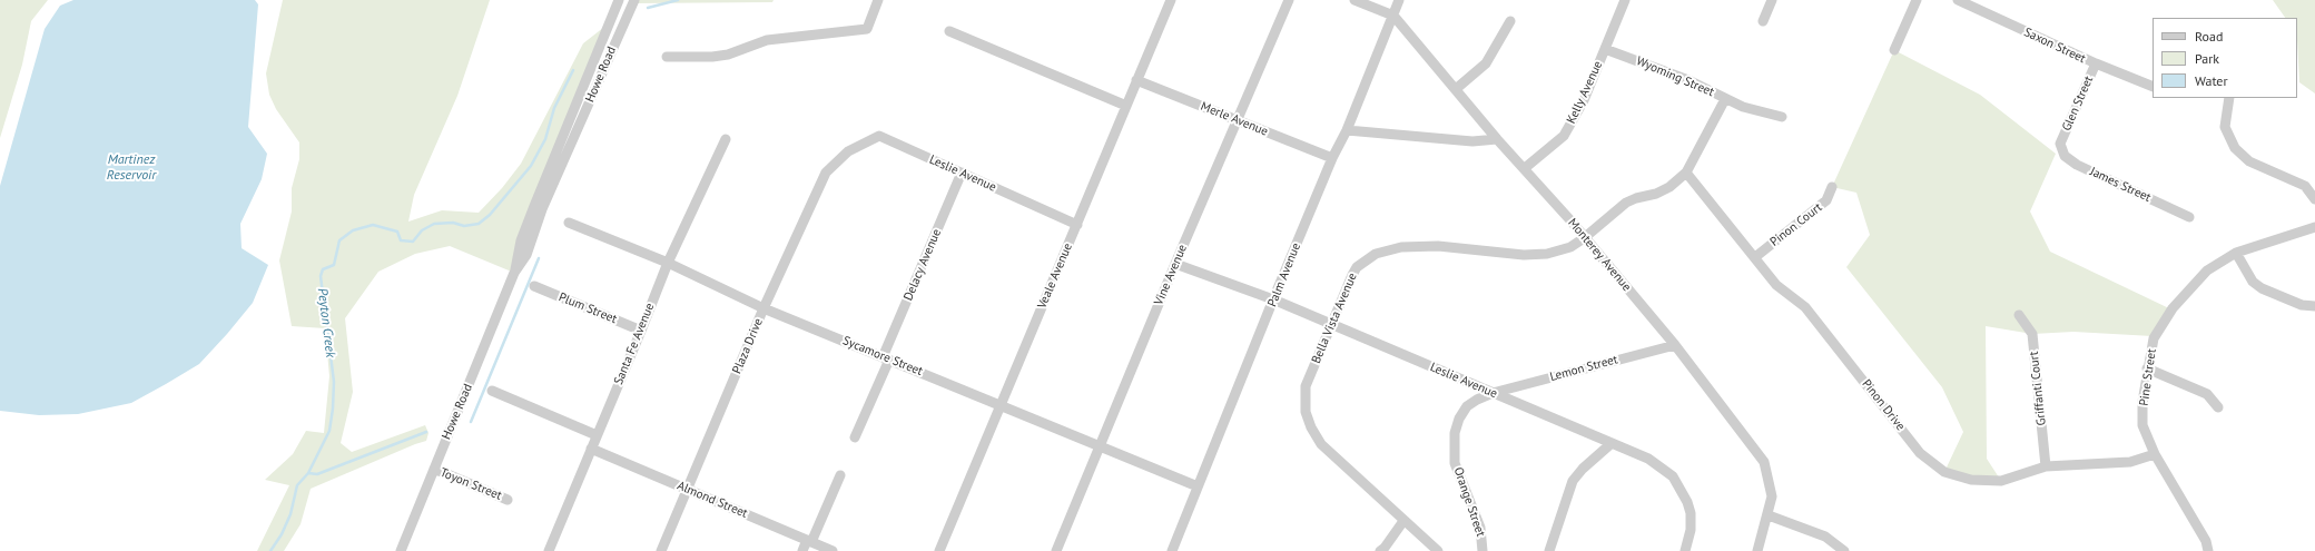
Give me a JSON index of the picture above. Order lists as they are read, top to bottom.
{
  "streets": {
    "street": [
      "Saxon Street",
      "Howe Road",
      "Wyoming Street",
      "Kelly Avenue",
      "Glen Street",
      "Merle Avenue",
      "Leslie Avenue",
      "James Street",
      "Pinon Court",
      "Monterey Avenue",
      "Delacy Avenue",
      "Vine Avenue",
      "Palm Avenue",
      "Veale Avenue",
      "Plum Street",
      "Bella Vista Avenue",
      "Santa Fe Avenue",
      "Plaza Drive",
      "Sycamore Street",
      "Lemon Street",
      "Pine Street",
      "Griffanti Court",
      "Pinon Drive",
      "Toyon Street",
      "Almond Street",
      "Orange Street"
    ]
  },
  "crossings": [
    ["Saxon Street", "Glen Street"],
    ["Howe Road", "Toyon Street"],
    ["Wyoming Street", "Kelly Avenue"],
    ["Wyoming Street", "Monterey Avenue"],
    ["Wyoming Street", "Bella Vista Avenue"],
    ["Wyoming Street", "Pinon Drive"],
    ["Kelly Avenue", "Monterey Avenue"],
    ["Glen Street", "James Street"],
    ["Merle Avenue", "Vine Avenue"],
    ["Merle Avenue", "Palm Avenue"],
    ["Merle Avenue", "Veale Avenue"],
    ["Leslie Avenue", "Delacy Avenue"],
    ["Leslie Avenue", "Vine Avenue"],
    ["Leslie Avenue", "Palm Avenue"],
    ["Leslie Avenue", "Veale Avenue"],
    ["Leslie Avenue", "Bella Vista Avenue"],
    ["Leslie Avenue", "Plaza Drive"],
    ["Leslie Avenue", "Lemon Street"],
    ["Leslie Avenue", "Orange Street"],
    ["Pinon Court", "Pinon Drive"],
    ["Monterey Avenue", "Palm Avenue"],
    ["Monterey Avenue", "Bella Vista Avenue"],
    ["Monterey Avenue", "Lemon Street"],
    ["Delacy Avenue", "Sycamore Street"],
    ["Vine Avenue", "Sycamore Street"],
    ["Palm Avenue", "Sycamore Street"],
    ["Veale Avenue", "Sycamore Street"],
    ["Plum Street", "Santa Fe Avenue"],
    ["Santa Fe Avenue", "Sycamore Street"],
    ["Santa Fe Avenue", "Almond Street"],
    ["Plaza Drive", "Sycamore Street"],
    ["Plaza Drive", "Almond Street"],
    ["Lemon Street", "Orange Street"],
    ["Pine Street", "Pinon Drive"],
    ["Griffanti Court", "Pinon Drive"]
  ],
  "water": ["Martinez Reservoir", "Peyton Creek"],
  "legend": ["Road", "Park", "Water"]
}
